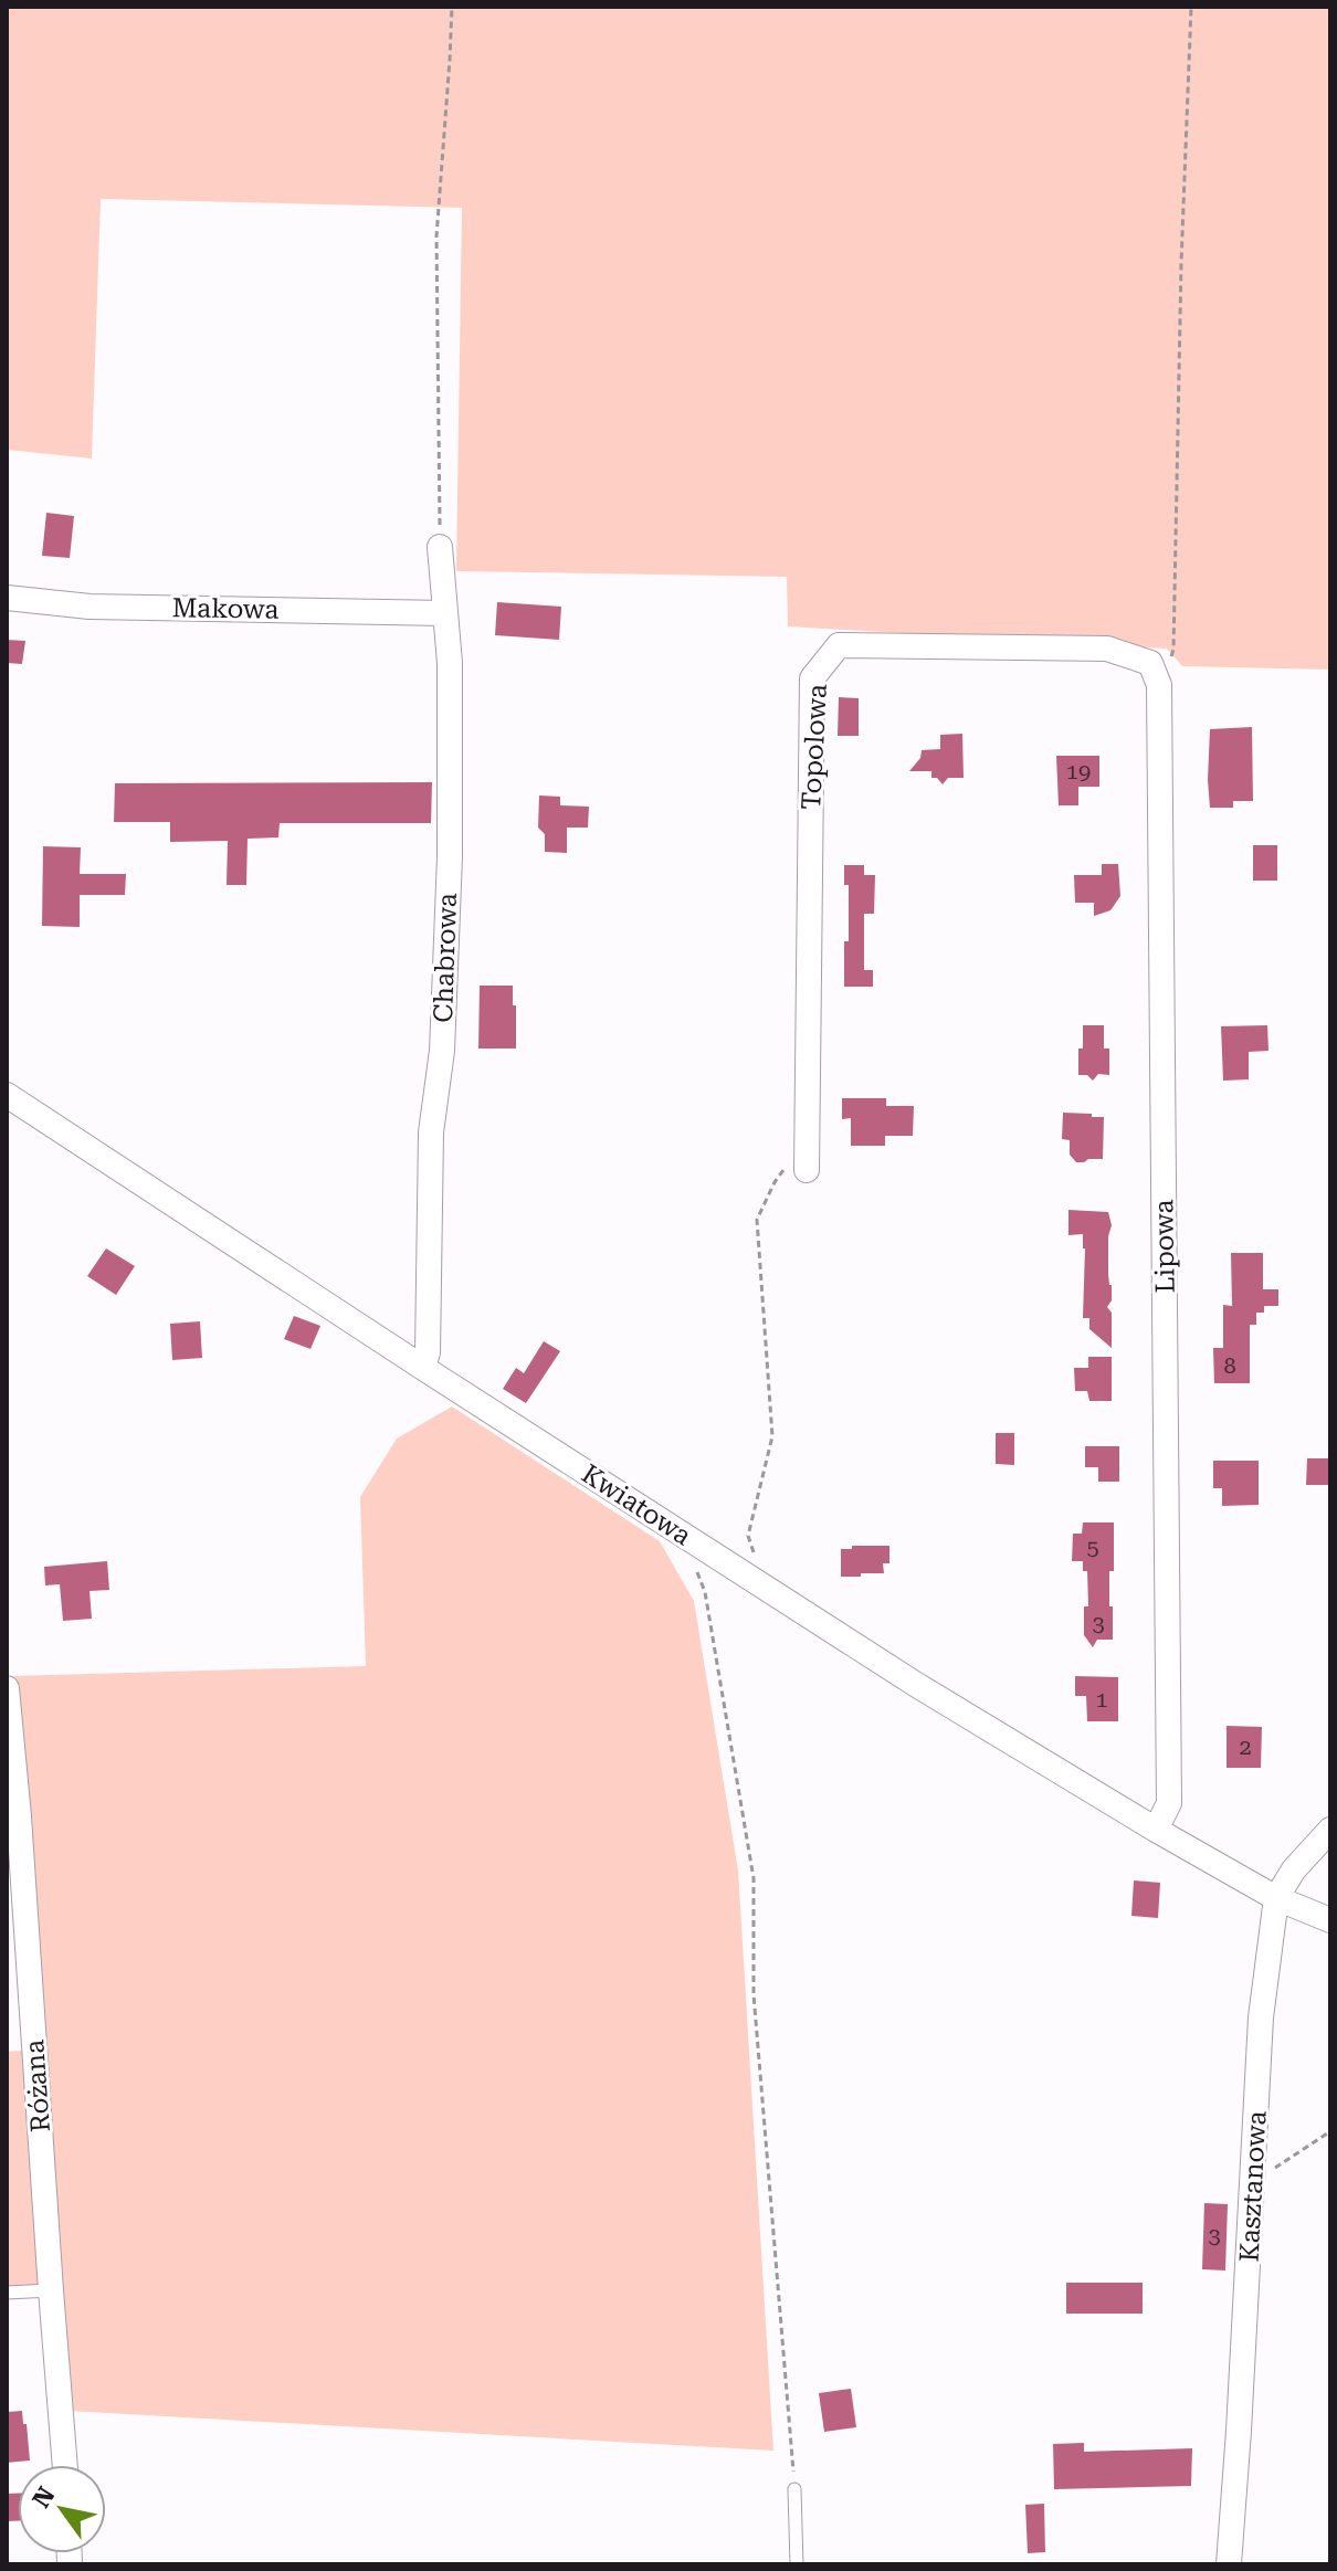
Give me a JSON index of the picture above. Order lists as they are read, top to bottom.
{
  "streets": {
    "street": [
      "Makowa",
      "Topolowa",
      "Chabrowa",
      "Lipowa",
      "Kwiatowa",
      "Różana",
      "Kasztanowa"
    ]
  },
  "crossings": [
    ["Makowa", "Chabrowa"],
    ["Topolowa", "Lipowa"],
    ["Chabrowa", "Kwiatowa"],
    ["Lipowa", "Kwiatowa"],
    ["Kwiatowa", "Kasztanowa"]
  ],
  "house_numbers": [
    "19",
    "8",
    "5",
    "3",
    "1",
    "2",
    "3"
  ],
  "north": "top left"
}
